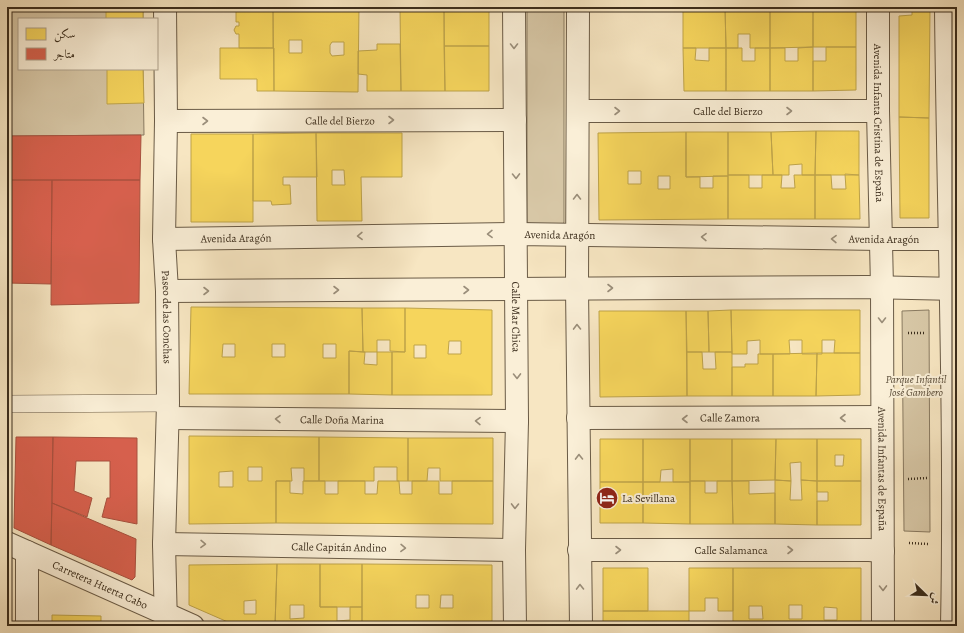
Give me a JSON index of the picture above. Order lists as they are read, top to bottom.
{
  "streets": {
    "street": [
      "Calle del Bierzo",
      "Avenida Infanta Cristina de España",
      "Avenida Aragón",
      "Paseo de las Conchas",
      "Calle Mar Chica",
      "Calle Zamora",
      "Calle Doña Marina",
      "Avenida Infantas de España",
      "Calle Capitán Andino",
      "Calle Salamanca",
      "Carretera Huerta Cabo"
    ]
  },
  "crossings": [
    ["Calle del Bierzo", "Avenida Infanta Cristina de España"],
    ["Calle del Bierzo", "Paseo de las Conchas"],
    ["Calle del Bierzo", "Calle Mar Chica"],
    ["Avenida Infanta Cristina de España", "Avenida Aragón"],
    ["Avenida Infanta Cristina de España", "Avenida Infantas de España"],
    ["Avenida Aragón", "Paseo de las Conchas"],
    ["Avenida Aragón", "Calle Mar Chica"],
    ["Avenida Aragón", "Avenida Infantas de España"],
    ["Paseo de las Conchas", "Calle Doña Marina"],
    ["Paseo de las Conchas", "Calle Capitán Andino"],
    ["Paseo de las Conchas", "Carretera Huerta Cabo"],
    ["Calle Mar Chica", "Calle Doña Marina"],
    ["Calle Mar Chica", "Calle Capitán Andino"],
    ["Calle Zamora", "Avenida Infantas de España"],
    ["Avenida Infantas de España", "Calle Salamanca"]
  ],
  "one_way": ["Calle Capitán Andino", "Calle Salamanca"],
  "parks": ["Parque Infantil José Gambero"],
  "places": {
    "hotel": ["La Sevillana"]
  },
  "legend": ["سكن", "متاجر"],
  "north": "bottom right"
}
